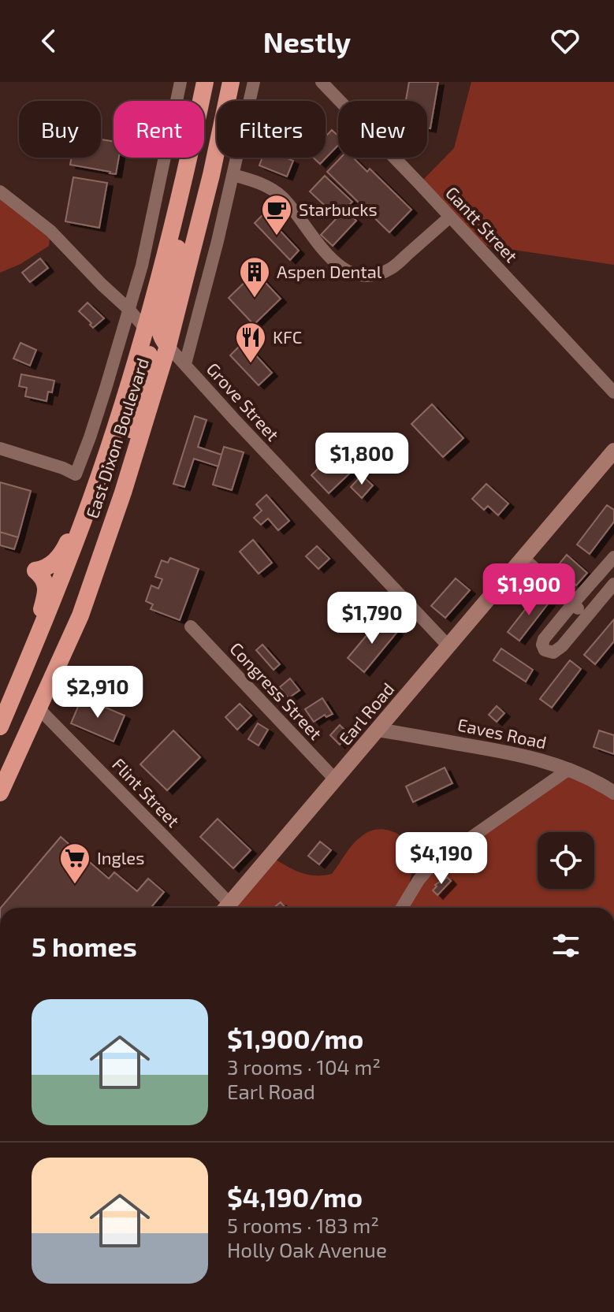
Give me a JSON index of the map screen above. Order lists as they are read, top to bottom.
{
  "streets": {
    "highway": ["East Dixon Boulevard"],
    "main road": ["Earl Road"],
    "street": [
      "Gantt Street",
      "Grove Street",
      "Congress Street",
      "Eaves Road",
      "Flint Street"
    ]
  },
  "crossings": [
    ["Grove Street", "East Dixon Boulevard"],
    ["Grove Street", "Earl Road"],
    ["East Dixon Boulevard", "Flint Street"],
    ["Congress Street", "Earl Road"],
    ["Earl Road", "Eaves Road"]
  ],
  "places": {
    "cafe": ["Starbucks"],
    "building": ["Aspen Dental"],
    "restaurant": ["KFC"],
    "supermarket": ["Ingles"]
  },
  "page": {
    "header": "Nestly",
    "chip": [
      "Buy",
      "Rent",
      "Filters",
      "New"
    ],
    "price": [
      "$1,800",
      "$1,900",
      "$1,790",
      "$2,910",
      "$4,190"
    ],
    "heading": "5 homes",
    "list": [
      {
        "name": "$1,900/mo",
        "note": "3 rooms · 104 m² · Earl Road"
      },
      {
        "name": "$4,190/mo",
        "note": "5 rooms · 183 m² · Holly Oak Avenue"
      }
    ]
  }
}
